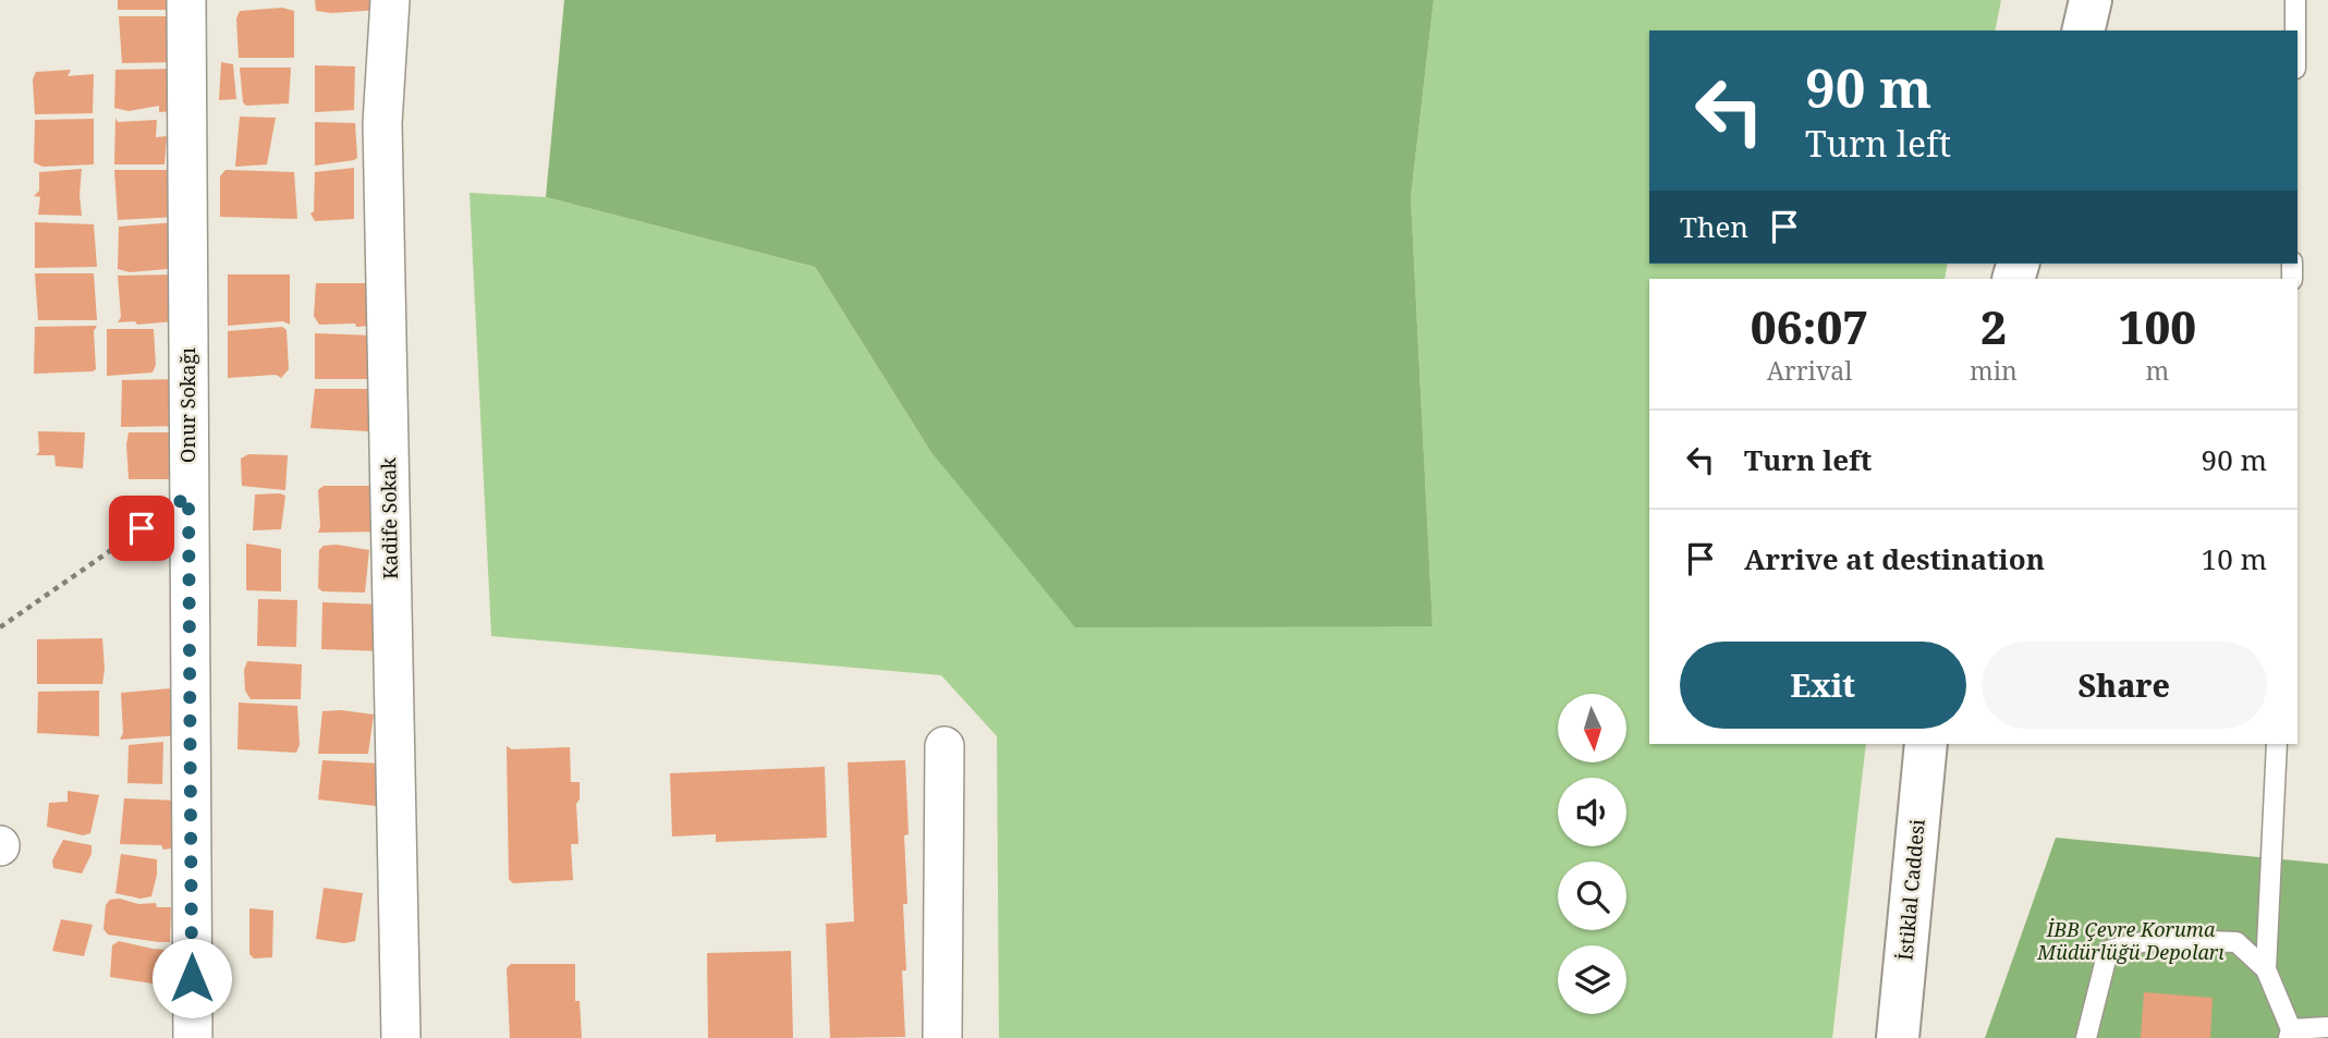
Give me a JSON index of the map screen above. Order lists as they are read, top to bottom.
{
  "streets": {
    "main road": ["İstiklal Caddesi"],
    "street": ["Onur Sokağı", "Kadife Sokak"]
  },
  "parks": ["İBB Çevre Koruma Müdürlüğü Depoları"],
  "north": "bottom",
  "page": {
    "turn": ["90 m", "Turn left"],
    "then": "Then",
    "eta": [
      "06:07",
      "Arrival",
      "2",
      "min",
      "100",
      "m"
    ],
    "list": [
      {
        "name": "Turn left",
        "value": "90 m"
      },
      {
        "name": "Arrive at destination",
        "value": "10 m"
      }
    ],
    "buttons": ["Exit", "Share"]
  }
}
